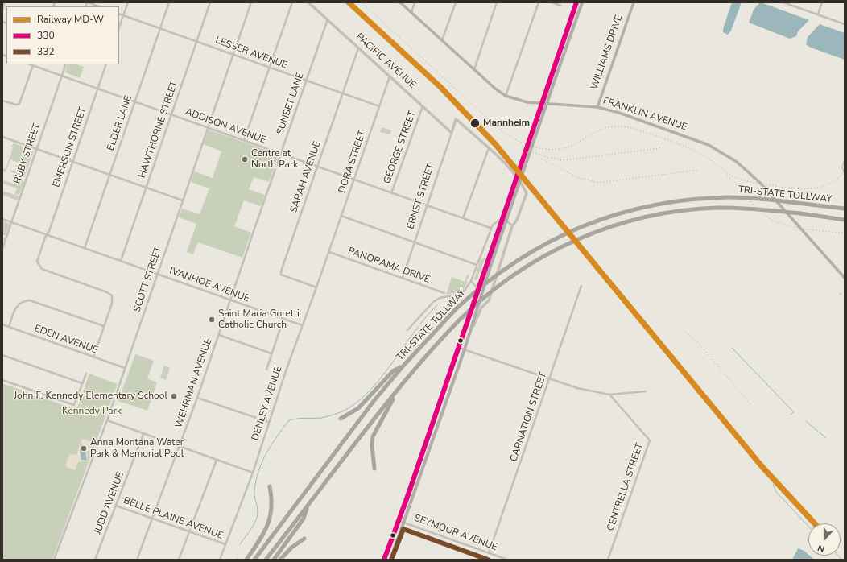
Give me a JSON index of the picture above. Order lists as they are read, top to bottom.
{
  "streets": {
    "highway": ["TRI-STATE TOLLWAY"],
    "main road": ["WILLIAMS DRIVE", "FRANKLIN AVENUE"],
    "street": [
      "LESSER AVENUE",
      "PACIFIC AVENUE",
      "SUNSET LANE",
      "ELDER LANE",
      "ADDISON AVENUE",
      "HAWTHORNE STREET",
      "EMERSON STREET",
      "GEORGE STREET",
      "RUBY STREET",
      "DORA STREET",
      "SARAH AVENUE",
      "ERNST STREET",
      "PANORAMA DRIVE",
      "SCOTT STREET",
      "IVANHOE AVENUE",
      "EDEN AVENUE",
      "WEHRMAN AVENUE",
      "DENLEY AVENUE",
      "CARNATION STREET",
      "CENTRELLA STREET",
      "JUDD AVENUE",
      "BELLE PLAINE AVENUE",
      "SEYMOUR AVENUE"
    ]
  },
  "crossings": [
    ["WILLIAMS DRIVE", "FRANKLIN AVENUE"],
    ["LESSER AVENUE", "SUNSET LANE"],
    ["LESSER AVENUE", "ELDER LANE"],
    ["LESSER AVENUE", "HAWTHORNE STREET"],
    ["LESSER AVENUE", "DORA STREET"],
    ["LESSER AVENUE", "SARAH AVENUE"],
    ["LESSER AVENUE", "SCOTT STREET"],
    ["PACIFIC AVENUE", "SUNSET LANE"],
    ["PACIFIC AVENUE", "GEORGE STREET"],
    ["PACIFIC AVENUE", "DORA STREET"],
    ["PACIFIC AVENUE", "SARAH AVENUE"],
    ["PACIFIC AVENUE", "ERNST STREET"],
    ["SUNSET LANE", "ADDISON AVENUE"],
    ["SUNSET LANE", "WEHRMAN AVENUE"],
    ["ELDER LANE", "ADDISON AVENUE"],
    ["ELDER LANE", "IVANHOE AVENUE"],
    ["ADDISON AVENUE", "HAWTHORNE STREET"],
    ["ADDISON AVENUE", "EMERSON STREET"],
    ["ADDISON AVENUE", "GEORGE STREET"],
    ["ADDISON AVENUE", "RUBY STREET"],
    ["ADDISON AVENUE", "DORA STREET"],
    ["ADDISON AVENUE", "SARAH AVENUE"],
    ["ADDISON AVENUE", "ERNST STREET"],
    ["ADDISON AVENUE", "SCOTT STREET"],
    ["HAWTHORNE STREET", "IVANHOE AVENUE"],
    ["EMERSON STREET", "IVANHOE AVENUE"],
    ["RUBY STREET", "IVANHOE AVENUE"],
    ["DORA STREET", "PANORAMA DRIVE"],
    ["DORA STREET", "DENLEY AVENUE"],
    ["SARAH AVENUE", "DENLEY AVENUE"],
    ["ERNST STREET", "PANORAMA DRIVE"],
    ["PANORAMA DRIVE", "DENLEY AVENUE"],
    ["SCOTT STREET", "IVANHOE AVENUE"],
    ["SCOTT STREET", "EDEN AVENUE"],
    ["IVANHOE AVENUE", "WEHRMAN AVENUE"],
    ["IVANHOE AVENUE", "DENLEY AVENUE"],
    ["WEHRMAN AVENUE", "BELLE PLAINE AVENUE"],
    ["DENLEY AVENUE", "BELLE PLAINE AVENUE"],
    ["CARNATION STREET", "SEYMOUR AVENUE"],
    ["JUDD AVENUE", "BELLE PLAINE AVENUE"]
  ],
  "parks": ["Kennedy Park"],
  "places": [
    "Mannheim",
    "Centre at North Park",
    "Saint Maria Goretti Catholic Church",
    "John F. Kennedy Elementary School",
    "Anna Montana Water Park & Memorial Pool"
  ],
  "lines": ["rail line MD-W", "transit line 330", "transit line 332"],
  "legend": ["Railway MD-W", "330", "332"],
  "north": "bottom"
}
